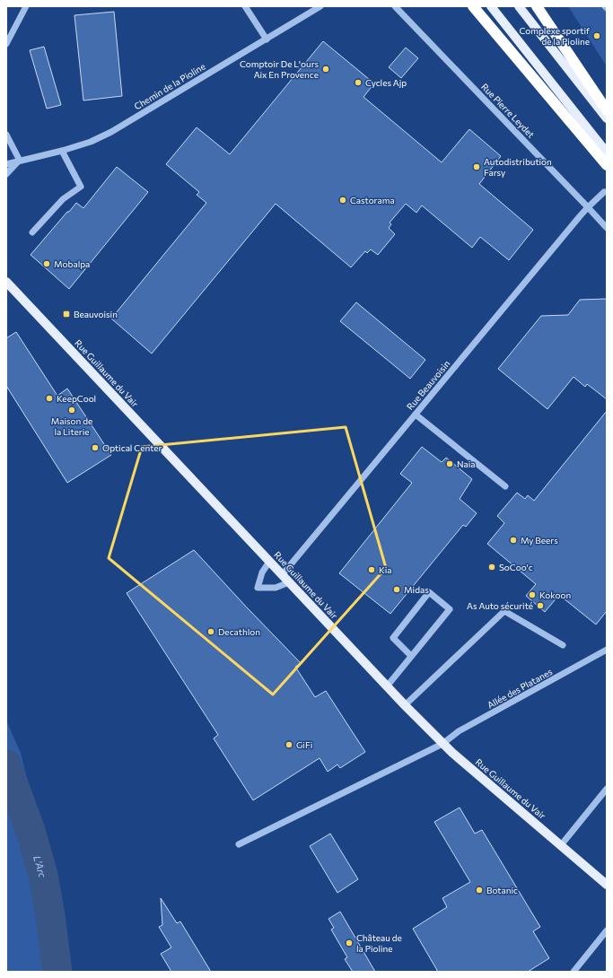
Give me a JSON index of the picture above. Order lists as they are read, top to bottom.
{
  "streets": {
    "main road": ["Rue Guillaume du Vair"],
    "street": [
      "Chemin de la Pioline",
      "Rue Pierre Leydet",
      "Rue Beauvoisin",
      "Allée des Platanes"
    ]
  },
  "crossings": [
    ["Rue Pierre Leydet", "Rue Beauvoisin"],
    ["Rue Guillaume du Vair", "Rue Beauvoisin"],
    ["Rue Guillaume du Vair", "Allée des Platanes"]
  ],
  "water": ["L'Arc"],
  "places": {
    "other": [
      "Complexe sportif de la Pioline",
      "Comptoir De L'ours Aix En Provence",
      "Cycles Ajp",
      "Autodistribution Farsy",
      "Castorama",
      "Mobalpa",
      "KeepCool",
      "Maison de la Literie",
      "Optical Center",
      "Naia",
      "My Beers",
      "SoCoo'c",
      "Kia",
      "Midas",
      "Kokoon",
      "As Auto sécurité",
      "Decathlon",
      "GiFi",
      "Botanic",
      "Château de la Pioline"
    ],
    "transit": ["Beauvoisin"]
  }
}
